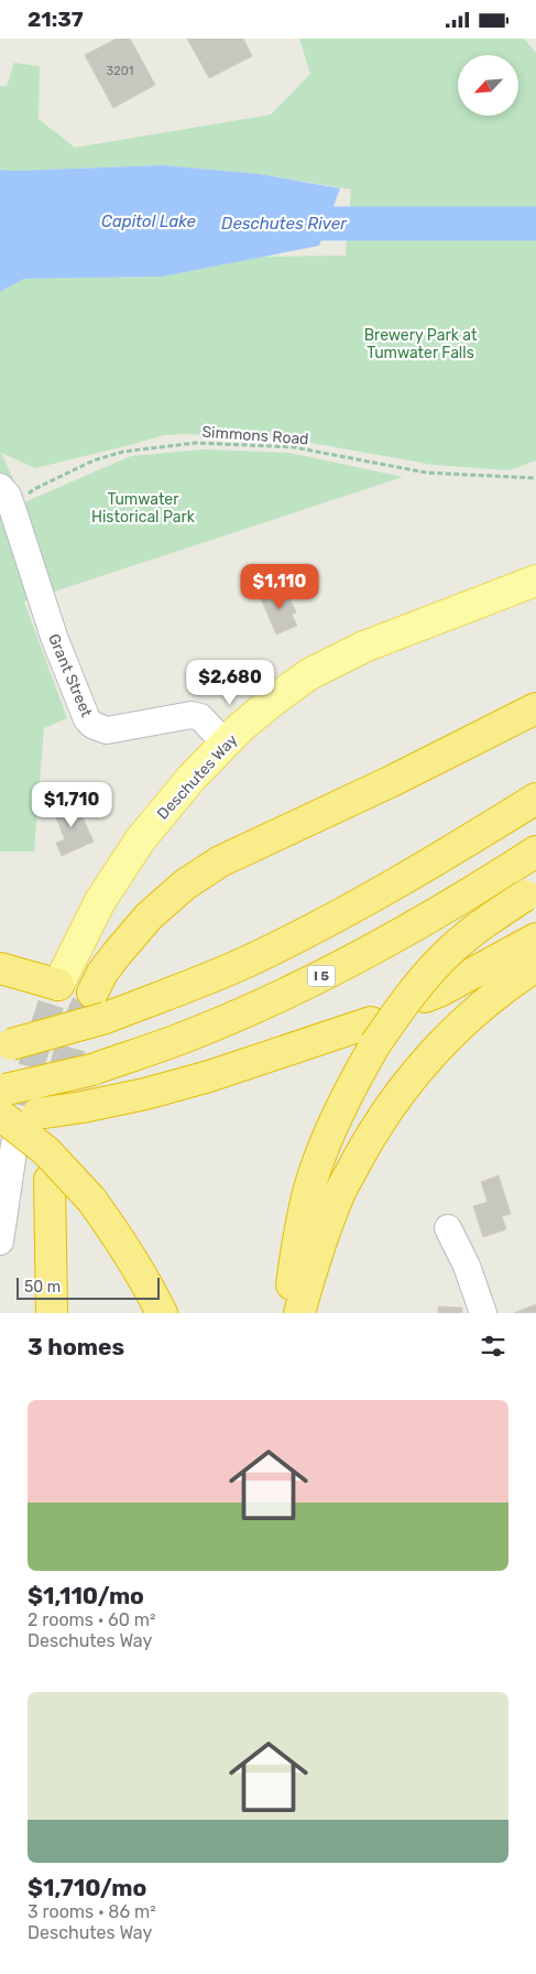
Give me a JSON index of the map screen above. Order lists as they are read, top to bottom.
{
  "streets": {
    "highway": ["I 5"],
    "main road": ["Deschutes Way"],
    "street": ["Grant Street"],
    "path": ["Simmons Road"]
  },
  "crossings": [
    ["Grant Street", "Deschutes Way"]
  ],
  "water": ["Capitol Lake", "Deschutes River"],
  "parks": ["Brewery Park at Tumwater Falls", "Tumwater Historical Park"],
  "house_numbers": ["3201"],
  "scale_bar": "50 m",
  "north": "bottom left",
  "page": {
    "status": "21:37",
    "price": ["$1,110", "$2,680", "$1,710"],
    "scale": "50 m",
    "heading": "3 homes",
    "list": [
      {
        "name": "$1,110/mo",
        "note": "2 rooms · 60 m² · Deschutes Way"
      },
      {
        "name": "$1,710/mo",
        "note": "3 rooms · 86 m² · Deschutes Way"
      }
    ]
  }
}
